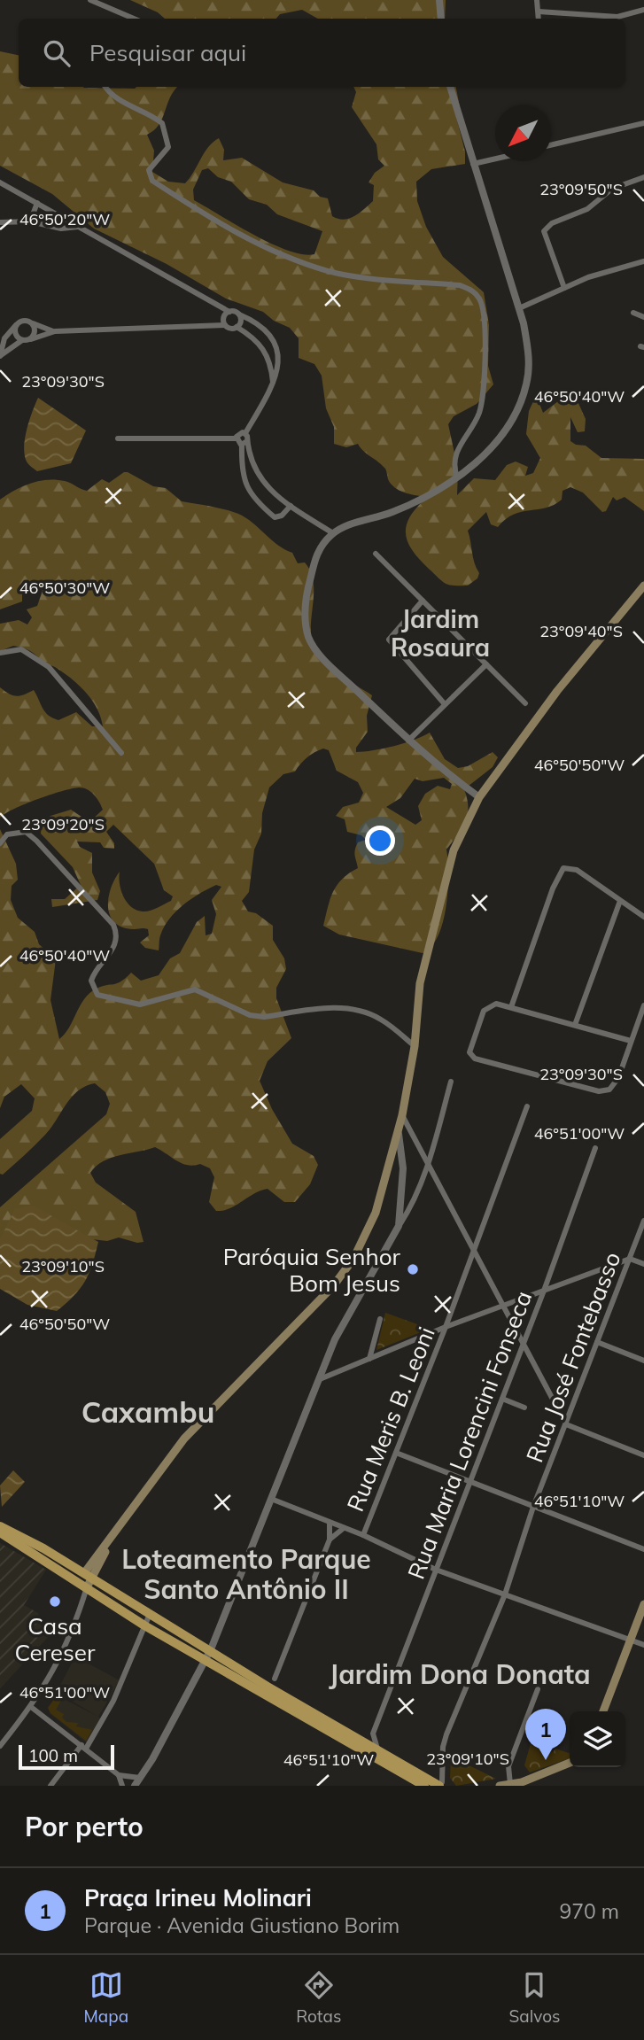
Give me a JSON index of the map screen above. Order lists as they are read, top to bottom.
{
  "streets": {
    "street": ["Rua José Fontebasso", "Rua Meris B. Leoni", "Rua Maria Lorencini Fonseca"]
  },
  "districts": [
    "Jardim Rosaura",
    "Caxambu",
    "Loteamento Parque Santo Antônio II",
    "Jardim Dona Donata"
  ],
  "places": ["Paróquia Senhor Bom Jesus", "Casa Cereser"],
  "scale_bar": "100 m",
  "north": "bottom left",
  "page": {
    "search": "Pesquisar aqui",
    "pins": "1",
    "scale": "100 m",
    "heading": "Por perto",
    "list": [
      {
        "mark": "1",
        "name": "Praça Irineu Molinari",
        "note": "Parque · Avenida Giustiano Borim",
        "value": "970 m"
      }
    ],
    "nav": ["Mapa", "Rotas", "Salvos"]
  },
  "coordinates": [
    "23°09'50\"S",
    "46°50'20\"W",
    "23°09'30\"S",
    "46°50'40\"W",
    "46°50'30\"W",
    "23°09'40\"S",
    "46°50'50\"W",
    "23°09'20\"S",
    "46°51'00\"W",
    "23°09'10\"S",
    "46°51'10\"W"
  ]
}
